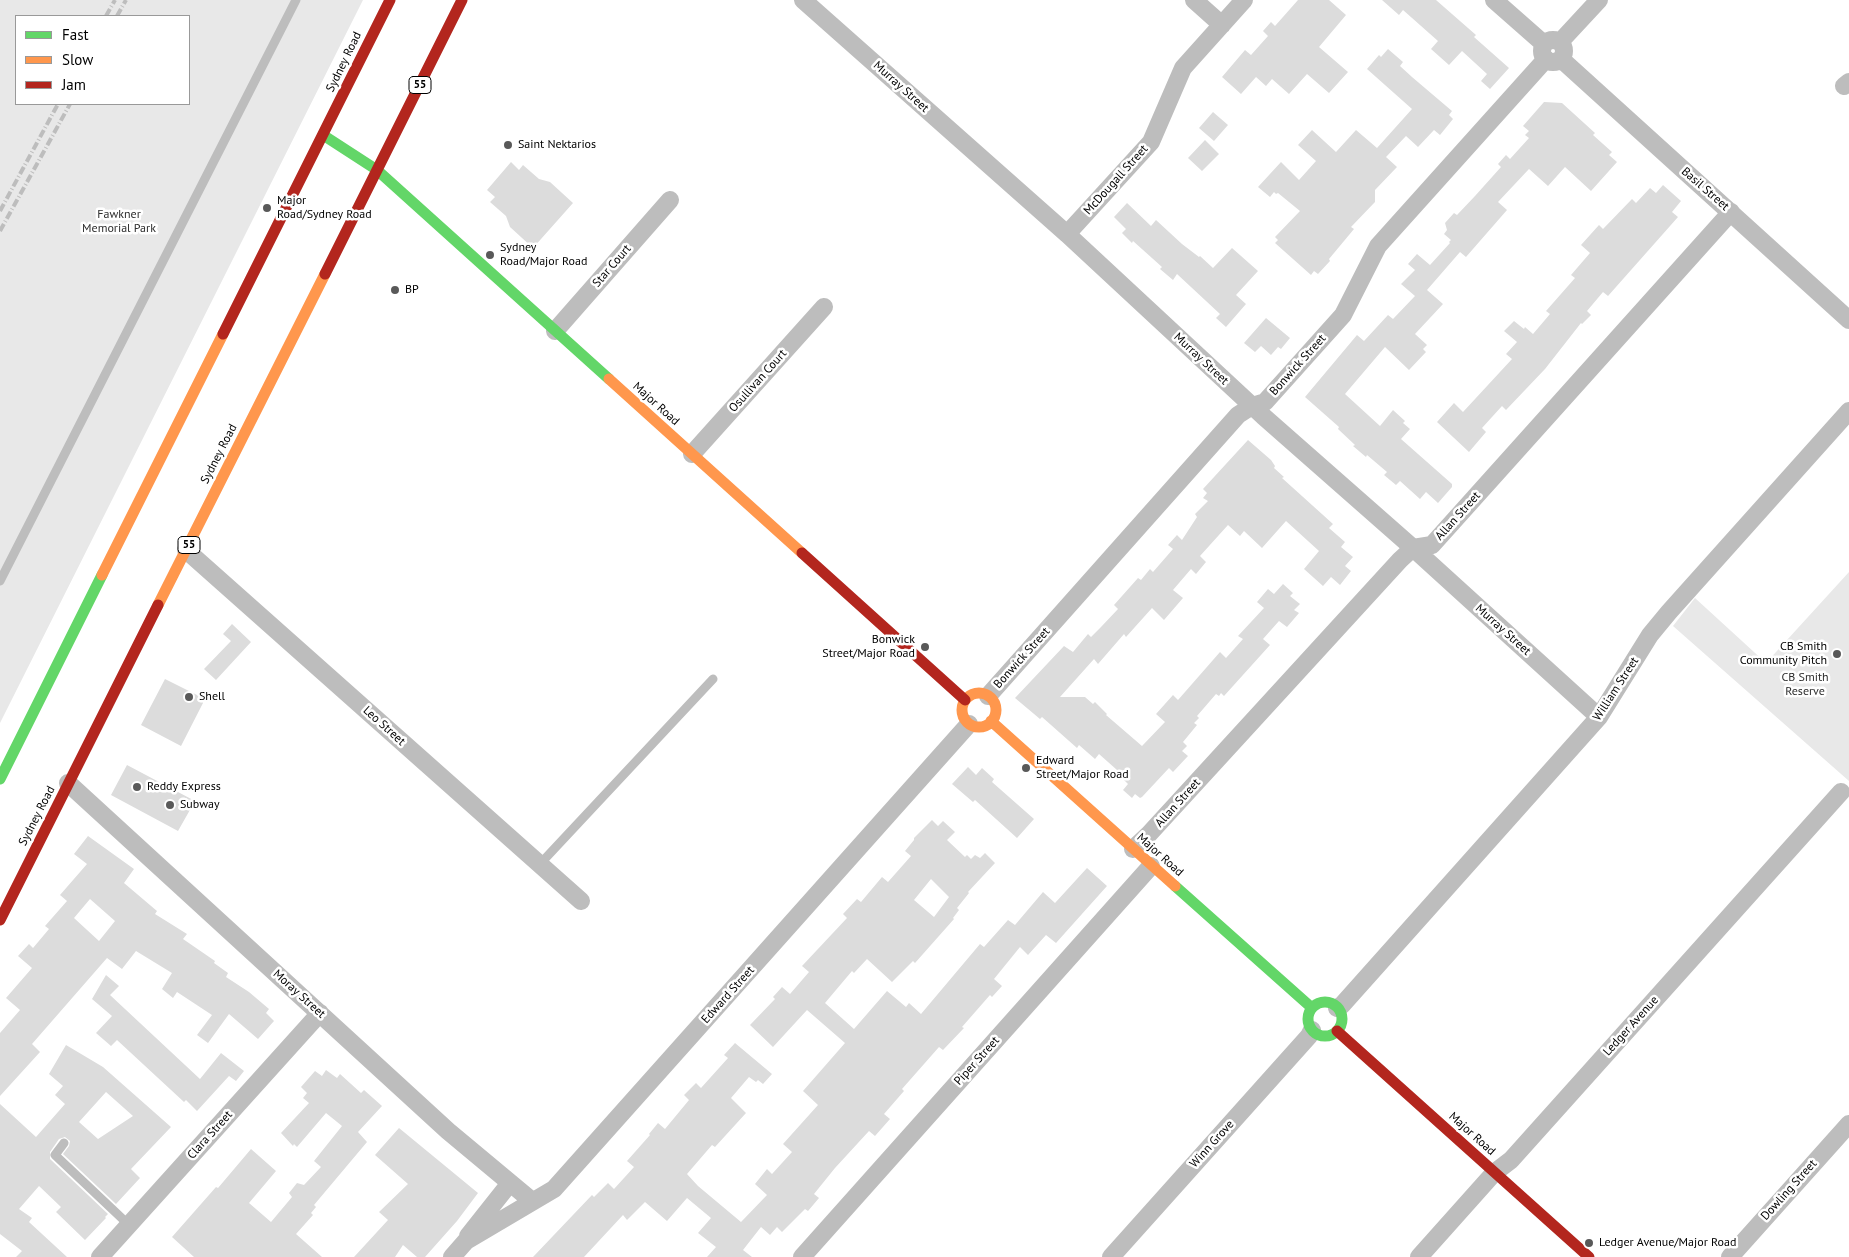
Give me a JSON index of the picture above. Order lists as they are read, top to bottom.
{
  "streets": {
    "main road": ["Sydney Road", "55", "Major Road"],
    "street": [
      "Murray Street",
      "McDougall Street",
      "Basil Street",
      "Star Court",
      "Bonwick Street",
      "Osullivan Court",
      "Allan Street",
      "William Street",
      "Leo Street",
      "Moray Street",
      "Edward Street",
      "Ledger Avenue",
      "Piper Street",
      "Clara Street",
      "Winn Grove",
      "Dowling Street"
    ]
  },
  "crossings": [
    ["Sydney Road", "Major Road"],
    ["Sydney Road", "Leo Street"],
    ["Sydney Road", "Moray Street"],
    ["Murray Street", "McDougall Street"],
    ["Murray Street", "Bonwick Street"],
    ["Murray Street", "Allan Street"],
    ["Murray Street", "William Street"],
    ["Basil Street", "Bonwick Street"],
    ["Basil Street", "Allan Street"],
    ["Star Court", "Major Road"],
    ["Bonwick Street", "Major Road"],
    ["Bonwick Street", "Edward Street"],
    ["Osullivan Court", "Major Road"],
    ["Major Road", "Allan Street"],
    ["Major Road", "William Street"],
    ["Major Road", "Edward Street"],
    ["Major Road", "Ledger Avenue"],
    ["Major Road", "Piper Street"],
    ["Major Road", "Winn Grove"],
    ["William Street", "Winn Grove"],
    ["Moray Street", "Edward Street"],
    ["Moray Street", "Clara Street"]
  ],
  "parks": ["Fawkner Memorial Park", "CB Smith Reserve"],
  "places": [
    "Saint Nektarios",
    "Major Road/Sydney Road",
    "Sydney Road/Major Road",
    "BP",
    "Bonwick Street/Major Road",
    "CB Smith Community Pitch",
    "Shell",
    "Edward Street/Major Road",
    "Reddy Express",
    "Subway",
    "Ledger Avenue/Major Road"
  ],
  "legend": ["Fast", "Slow", "Jam"]
}
